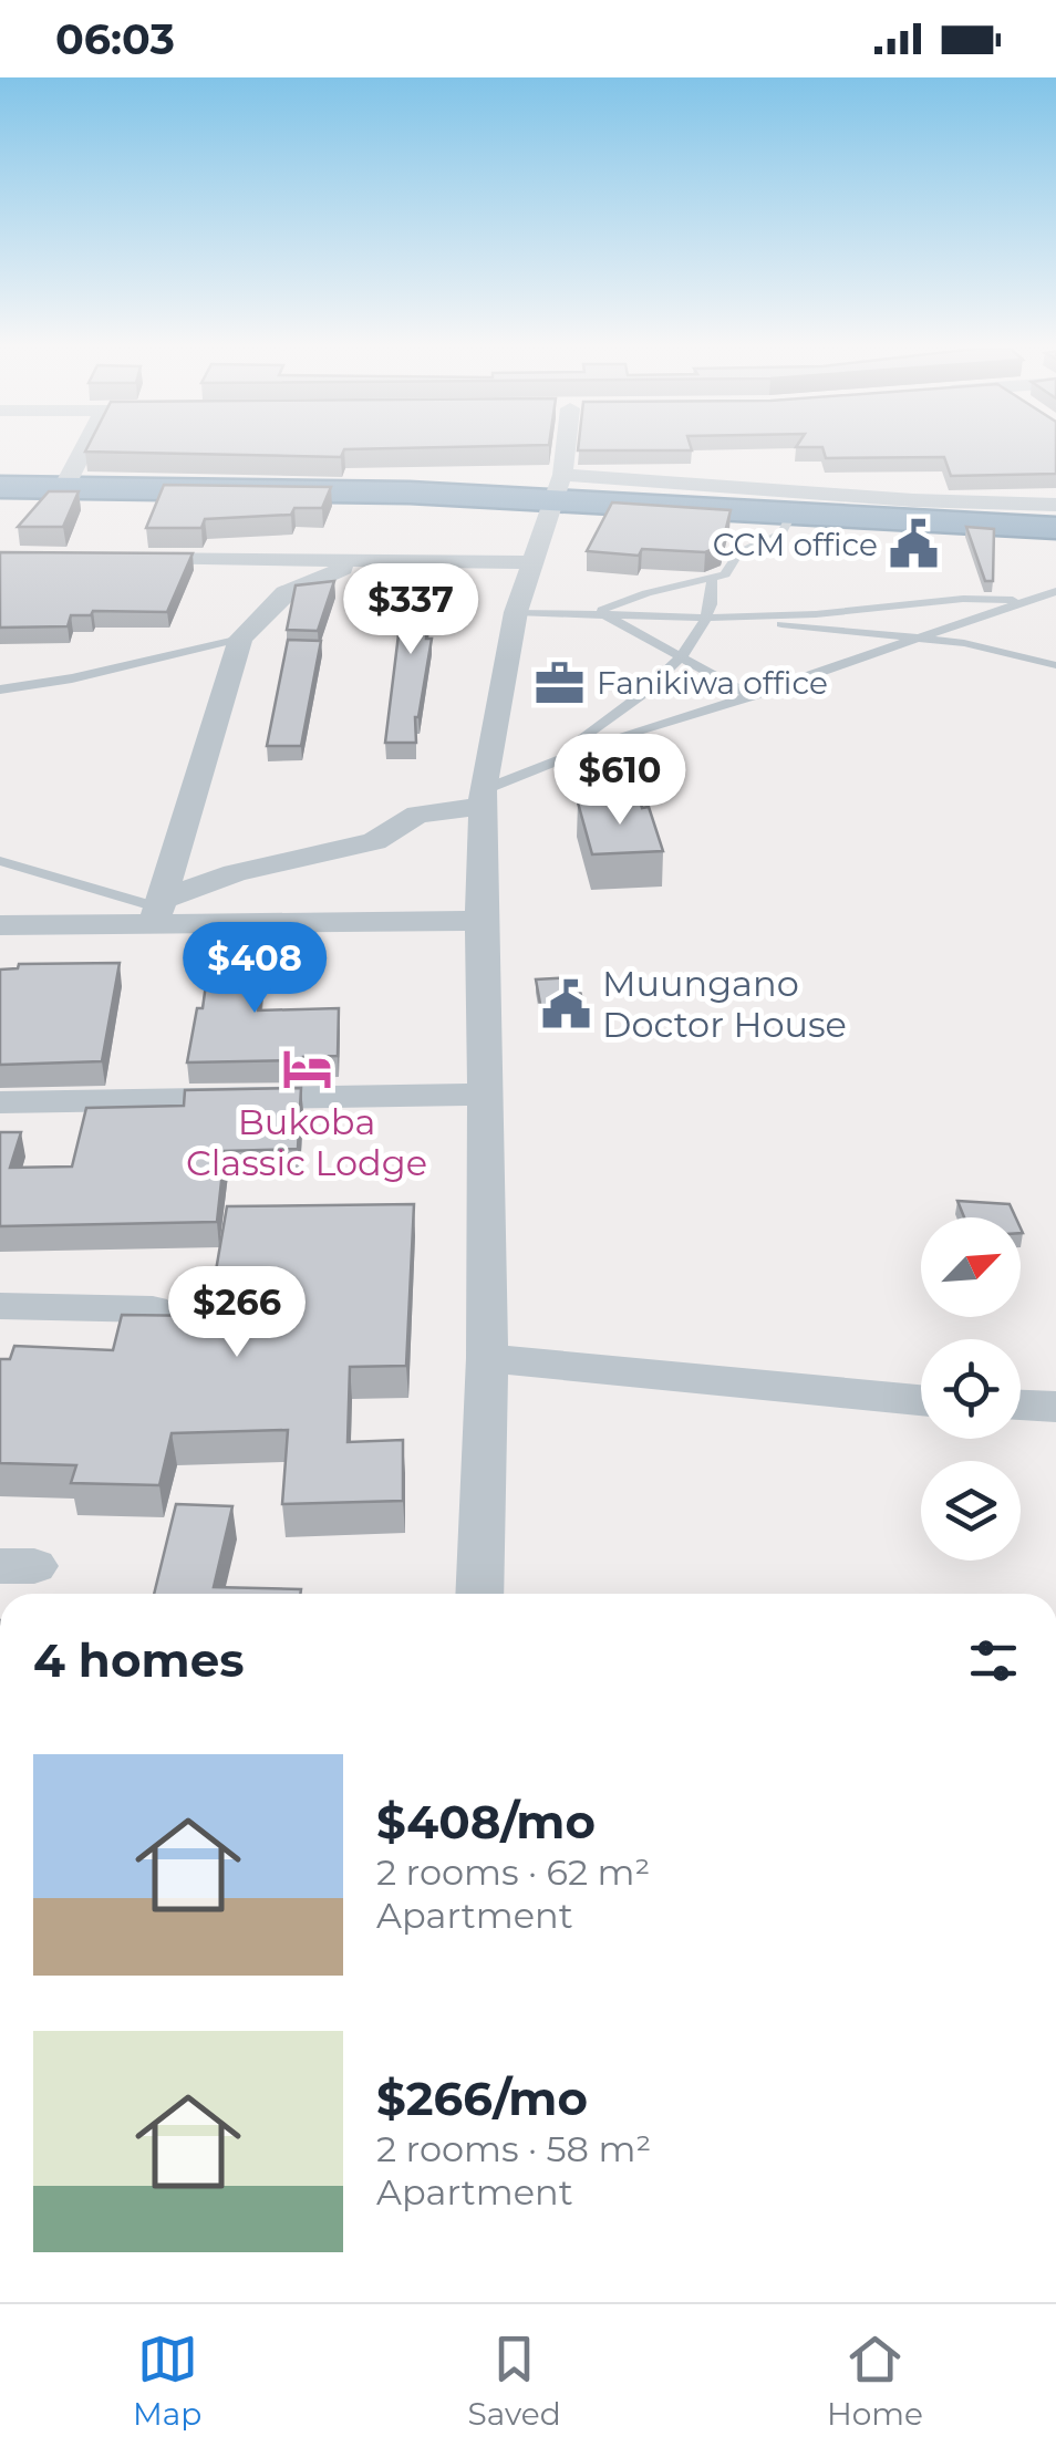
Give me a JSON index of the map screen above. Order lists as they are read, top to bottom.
{
  "places": {
    "public building": ["CCM office", "Muungano Doctor House"],
    "office": ["Fanikiwa office"],
    "hotel": ["Bukoba Classic Lodge"]
  },
  "north": "top right",
  "page": {
    "status": "06:03",
    "price": [
      "$337",
      "$610",
      "$408",
      "$266"
    ],
    "heading": "4 homes",
    "list": [
      {
        "name": "$408/mo",
        "note": "2 rooms · 62 m² · Apartment"
      },
      {
        "name": "$266/mo",
        "note": "2 rooms · 58 m² · Apartment"
      }
    ],
    "tabs": ["Map", "Saved", "Home"]
  }
}
